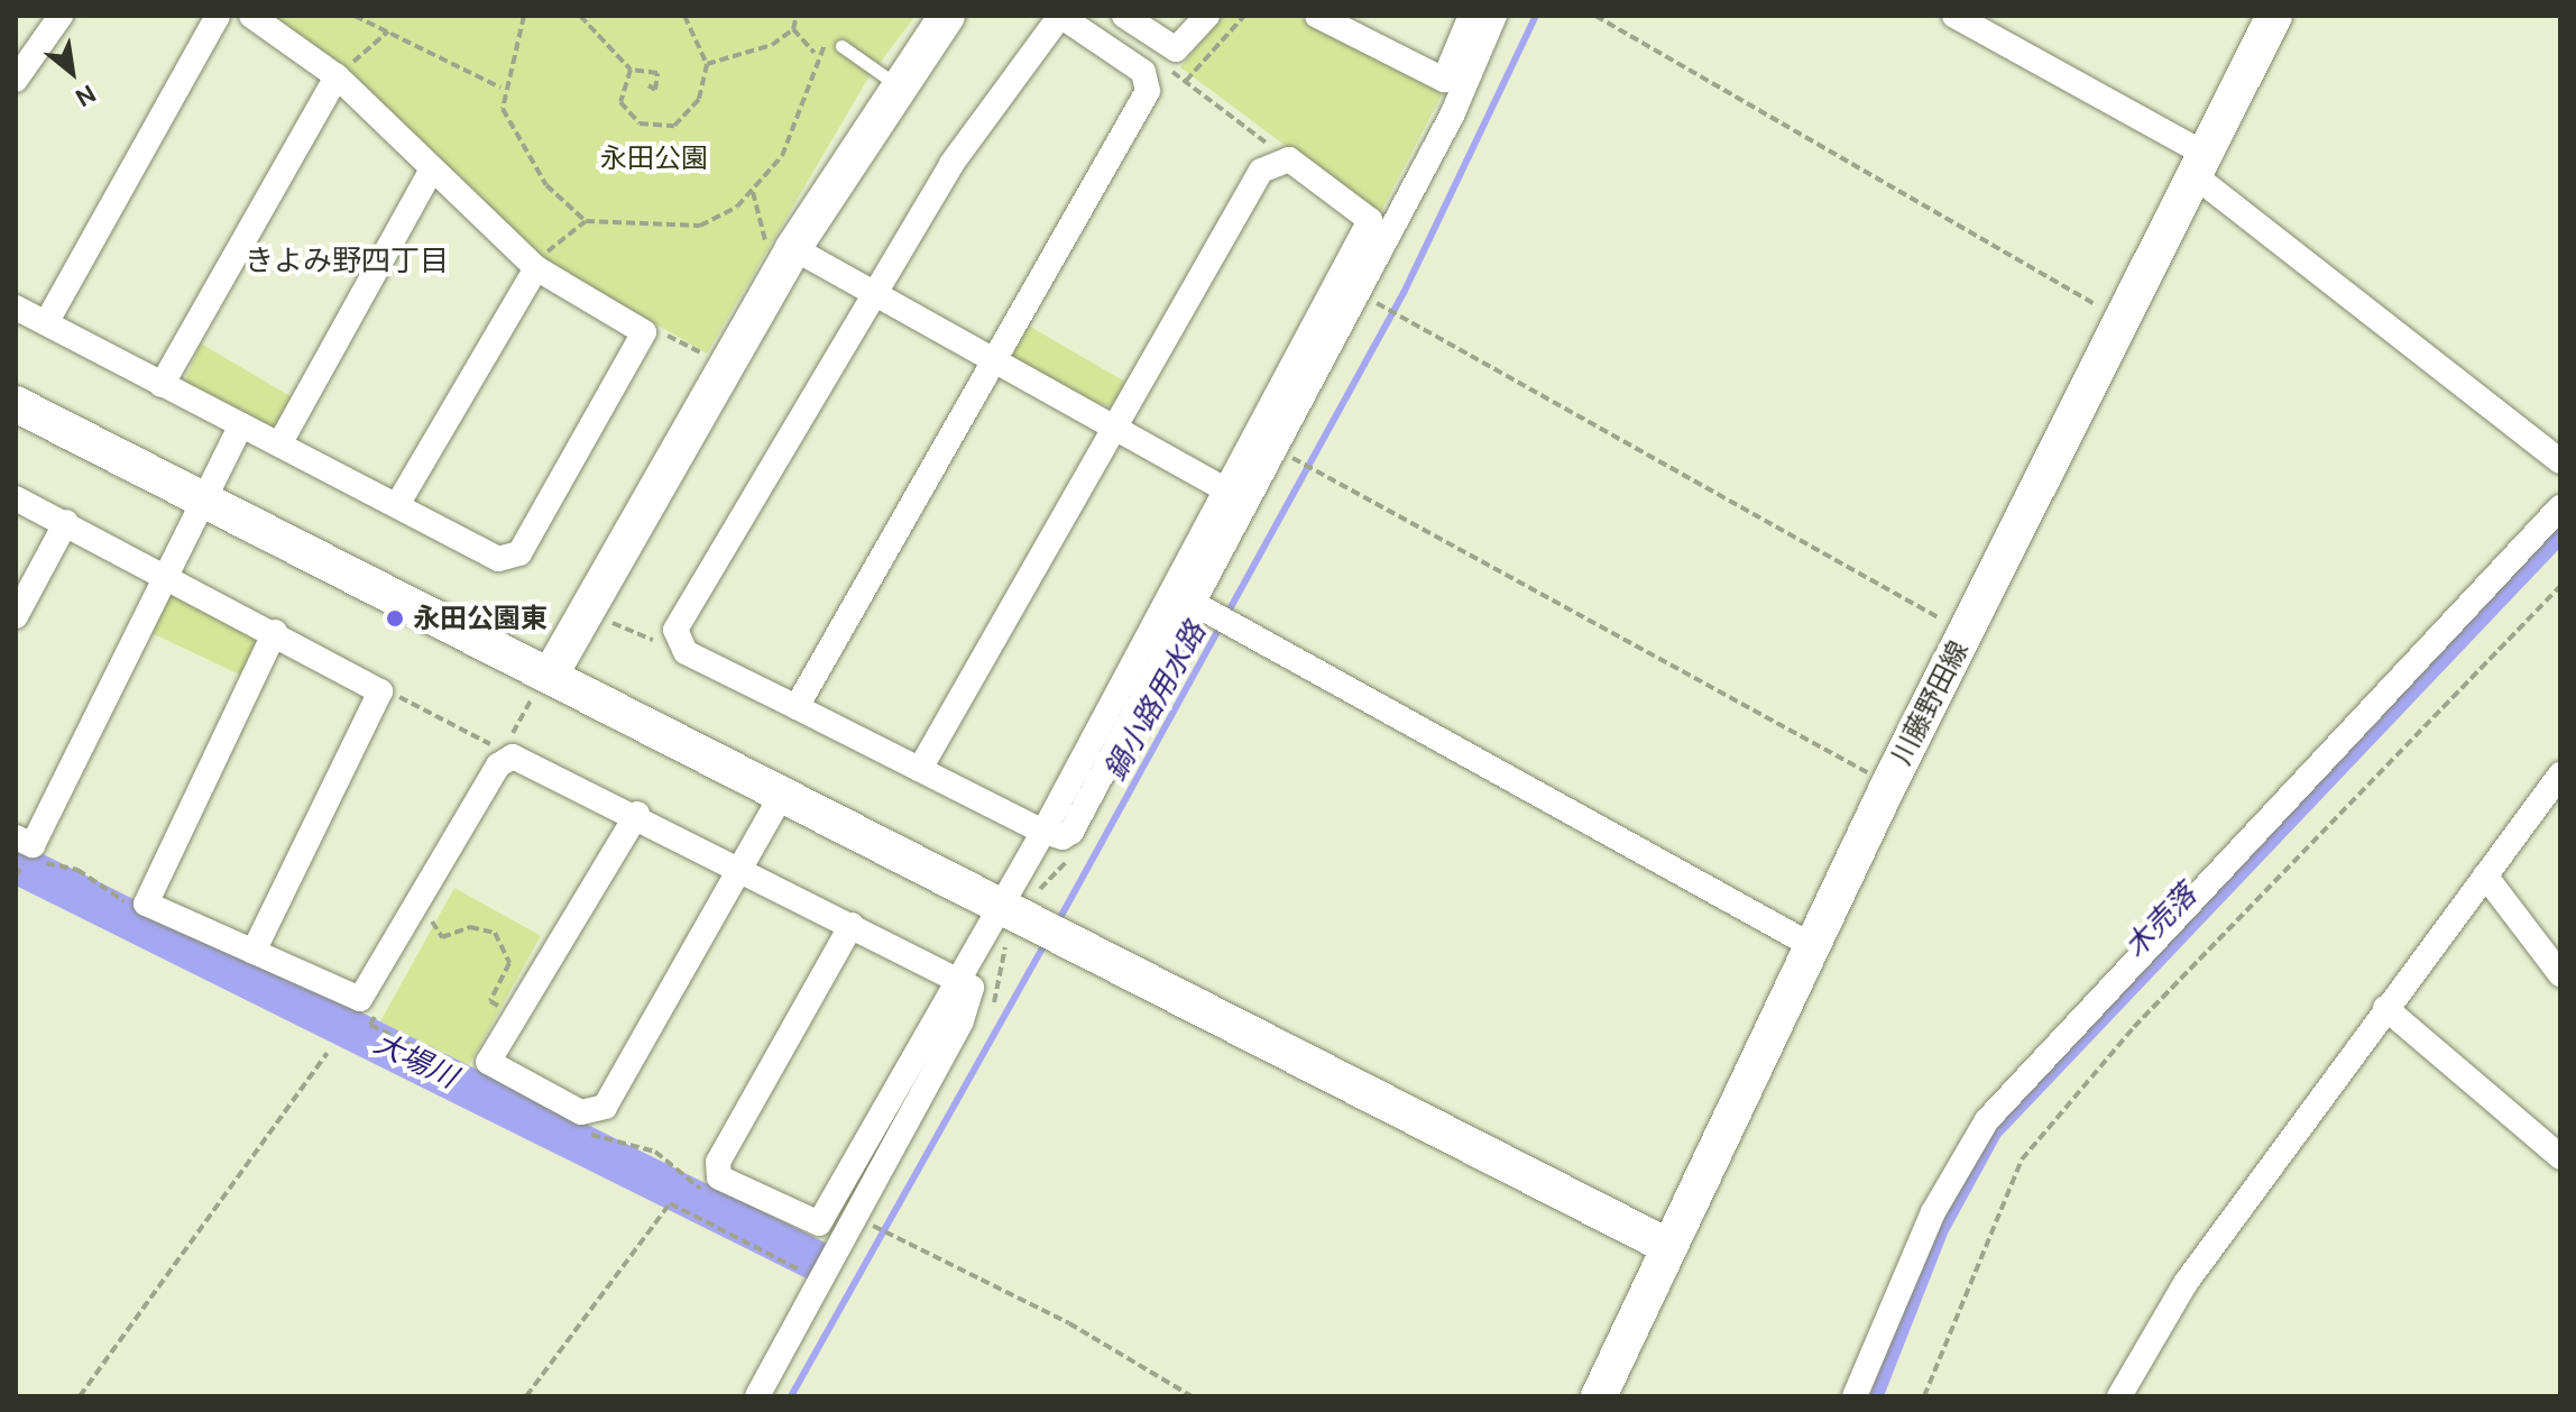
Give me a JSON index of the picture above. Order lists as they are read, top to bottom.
{
  "streets": {
    "street": ["川藤野田線"]
  },
  "districts": ["きよみ野四丁目"],
  "water": ["鍋小路用水路", "木売落", "大場川"],
  "parks": ["永田公園"],
  "places": ["永田公園東"],
  "north": "bottom right"
}
